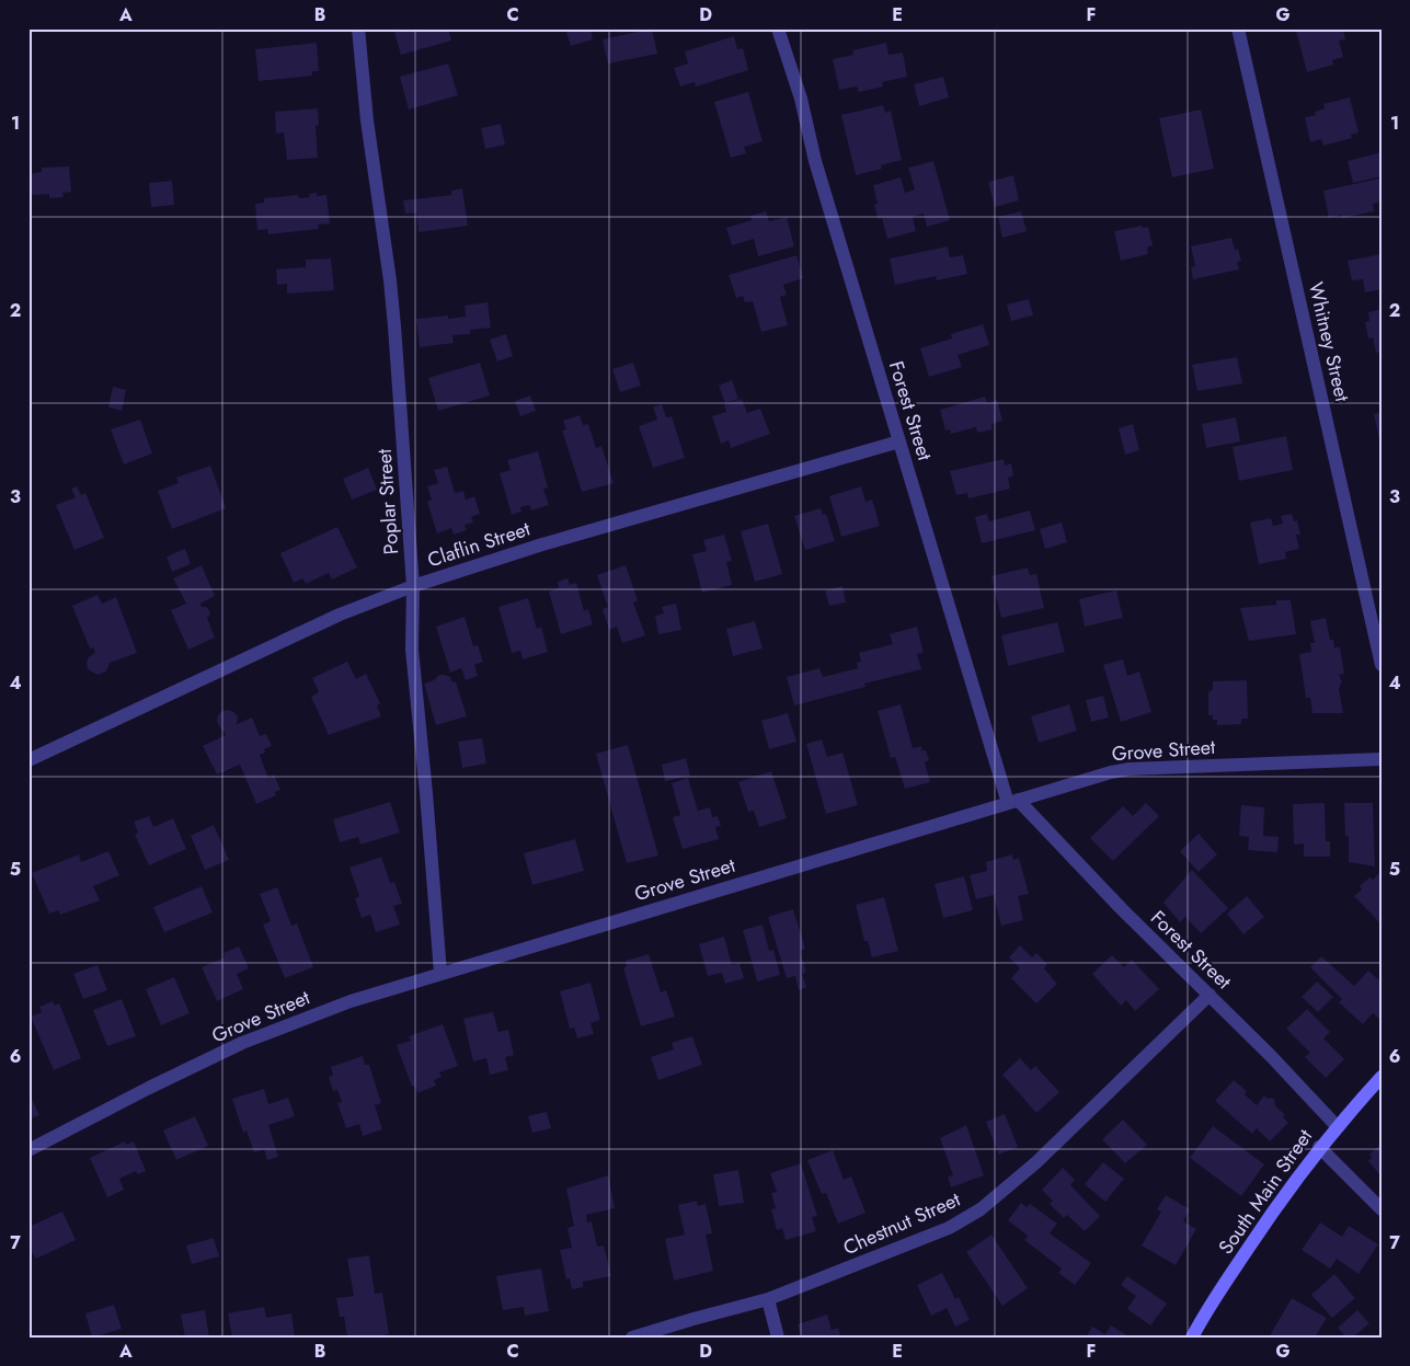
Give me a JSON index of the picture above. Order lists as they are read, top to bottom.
{
  "streets": {
    "main road": ["South Main Street"],
    "street": [
      "Whitney Street",
      "Forest Street",
      "Poplar Street",
      "Claflin Street",
      "Grove Street",
      "Chestnut Street"
    ]
  },
  "crossings": [
    ["Forest Street", "Claflin Street"],
    ["Forest Street", "Grove Street"],
    ["Forest Street", "South Main Street"],
    ["Forest Street", "Chestnut Street"],
    ["Poplar Street", "Claflin Street"],
    ["Poplar Street", "Grove Street"]
  ],
  "grid": {
    "columns": [
      "A",
      "B",
      "C",
      "D",
      "E",
      "F",
      "G"
    ],
    "rows": [
      "1",
      "2",
      "3",
      "4",
      "5",
      "6",
      "7"
    ]
  }
}
